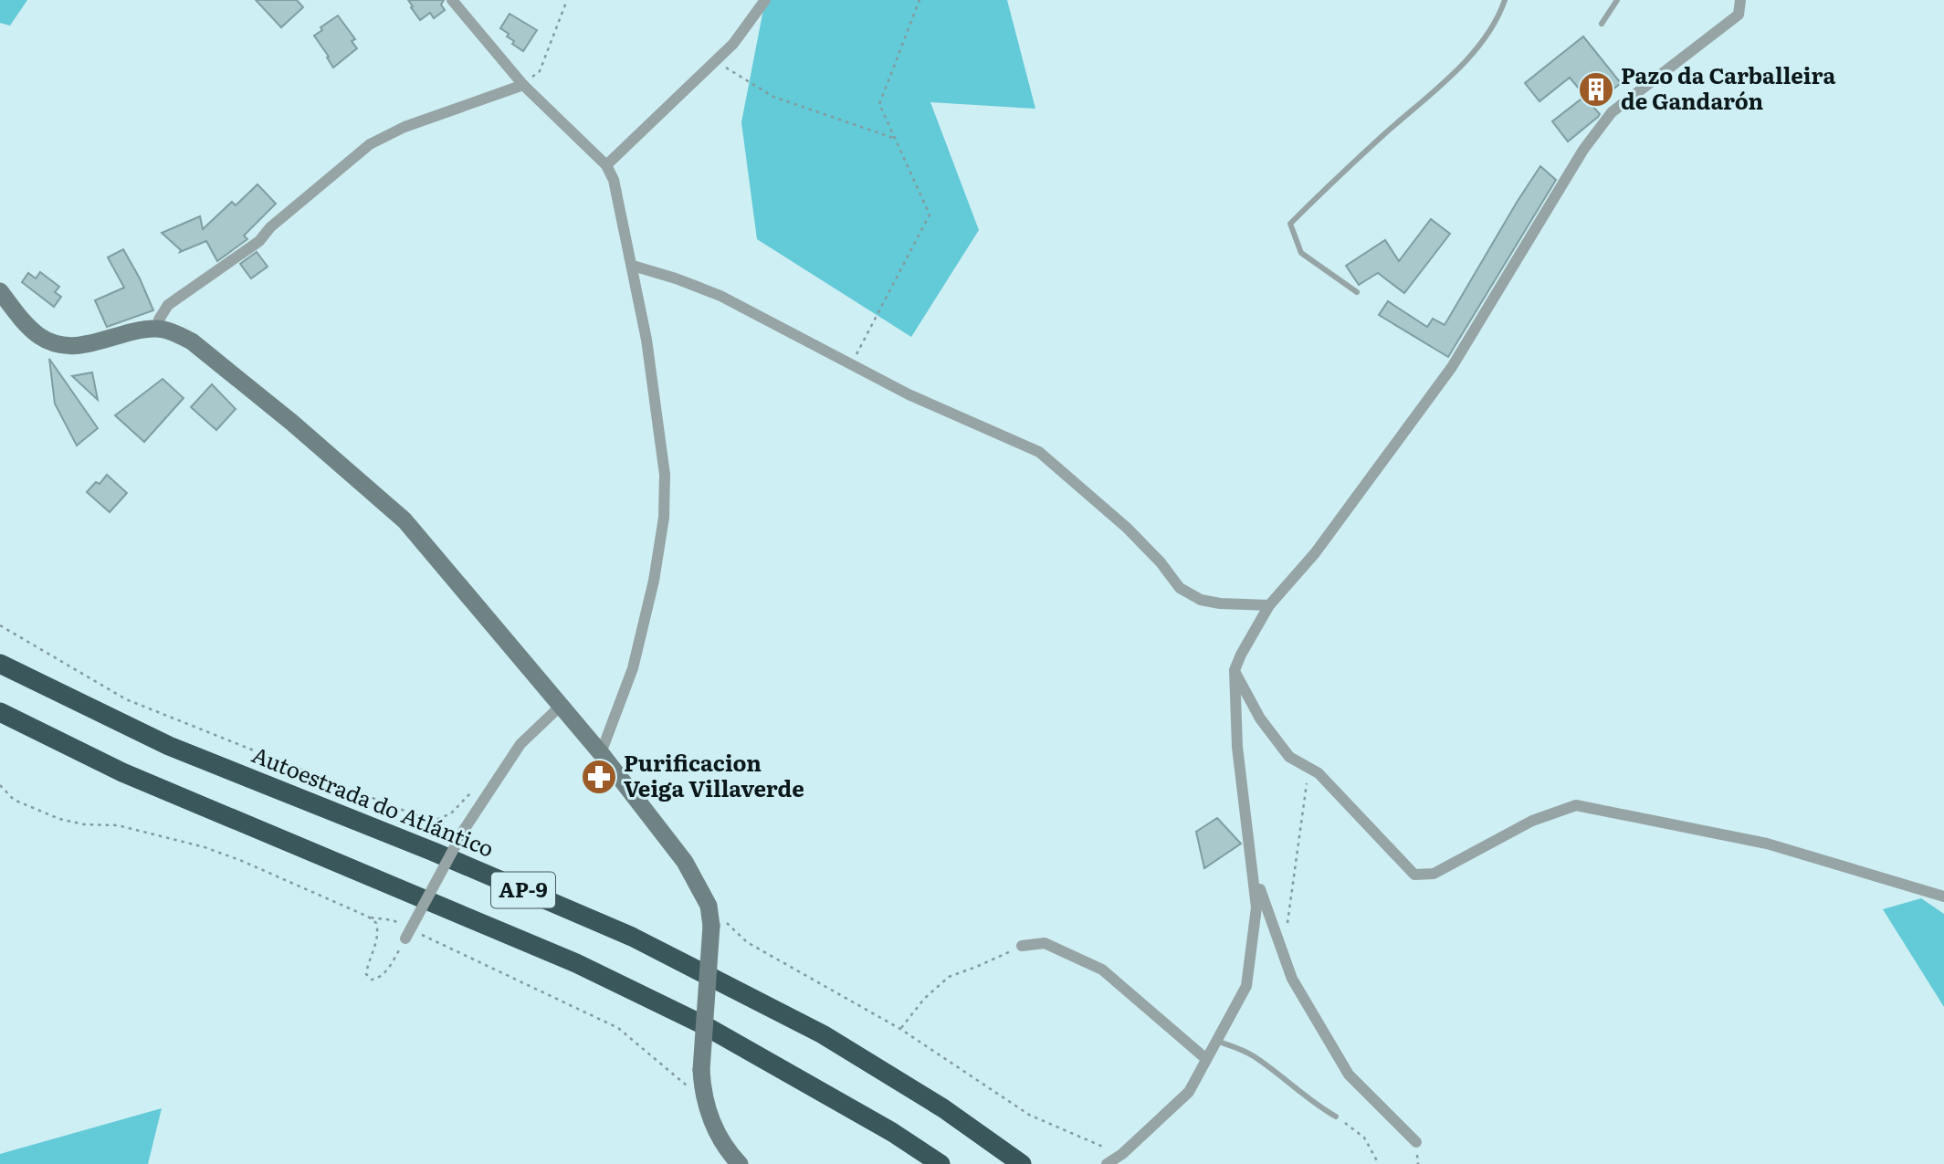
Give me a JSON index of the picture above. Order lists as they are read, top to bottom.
{
  "streets": {
    "highway": ["Autoestrada do Atlántico", "AP-9"]
  },
  "places": {
    "building": ["Pazo da Carballeira de Gandarón"],
    "pharmacy": ["Purificacion Veiga Villaverde"]
  }
}
